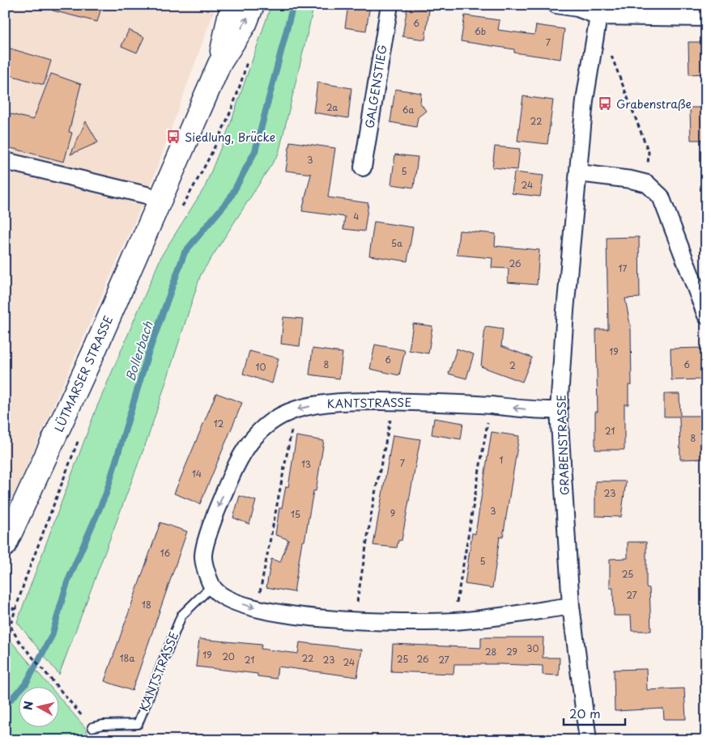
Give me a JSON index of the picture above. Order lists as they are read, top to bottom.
{
  "streets": {
    "main road": ["LÜTMARSER STRASSE"],
    "street": ["GALGENSTIEG", "KANTSTRASSE", "GRABENSTRASSE"]
  },
  "crossings": [
    ["KANTSTRASSE", "GRABENSTRASSE"]
  ],
  "one_way": ["KANTSTRASSE"],
  "water": ["Bollerbach"],
  "places": {
    "bus stop": ["Grabenstraße", "Siedlung, Brücke"]
  },
  "house_numbers": [
    "6",
    "6b",
    "7",
    "2a",
    "6a",
    "22",
    "3",
    "5",
    "24",
    "4",
    "5a",
    "26",
    "17",
    "19",
    "6",
    "8",
    "6",
    "2",
    "10",
    "12",
    "21",
    "8",
    "1",
    "7",
    "13",
    "14",
    "23",
    "3",
    "9",
    "15",
    "16",
    "5",
    "25",
    "27",
    "18",
    "30",
    "28",
    "29",
    "19",
    "20",
    "18a",
    "22",
    "25",
    "26",
    "21",
    "23",
    "27",
    "24"
  ],
  "scale_bar": "20 m",
  "north": "left"
}
